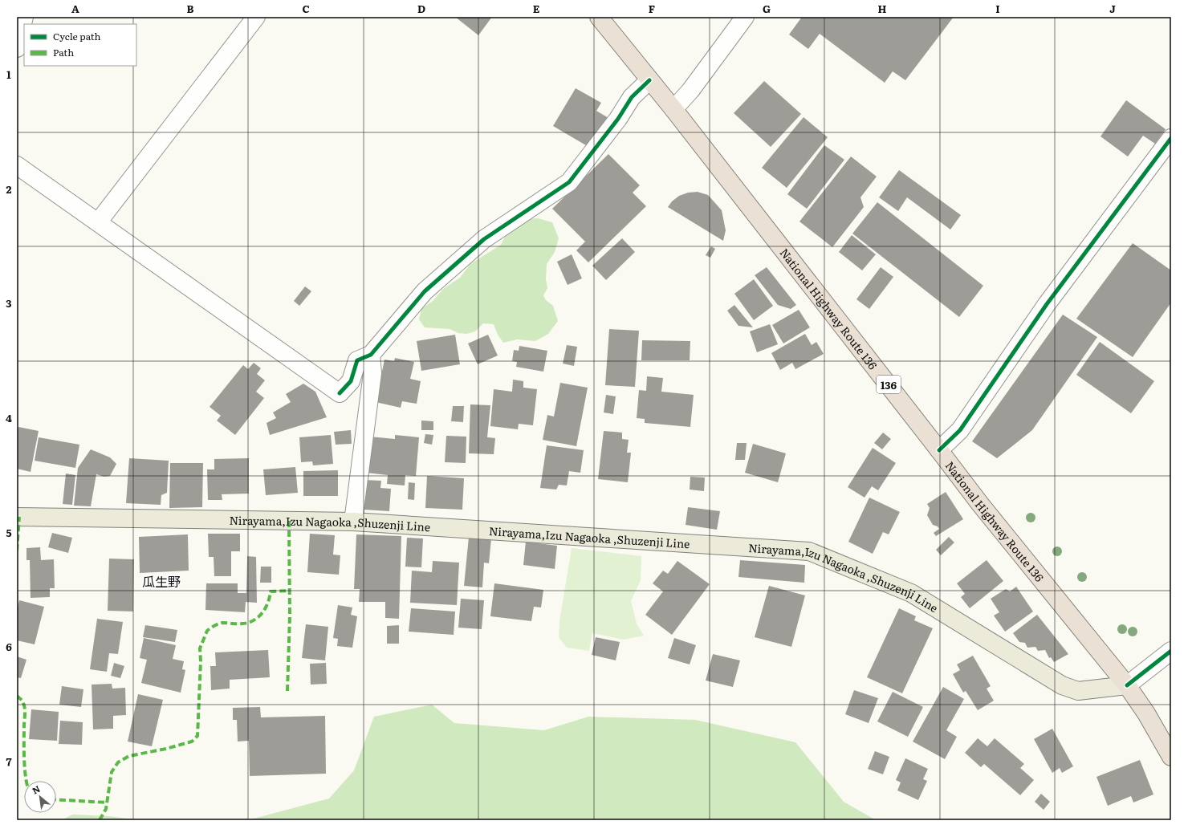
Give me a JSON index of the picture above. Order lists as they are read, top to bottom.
{
  "streets": {
    "highway": ["National Highway Route 136", "136"],
    "main road": ["Nirayama,Izu Nagaoka ,Shuzenji Line"]
  },
  "crossings": [
    ["National Highway Route 136", "Nirayama,Izu Nagaoka ,Shuzenji Line"]
  ],
  "districts": ["瓜生野"],
  "legend": ["Cycle path", "Path"],
  "north": "top left",
  "grid": {
    "columns": [
      "A",
      "B",
      "C",
      "D",
      "E",
      "F",
      "G",
      "H",
      "I",
      "J"
    ],
    "rows": [
      "1",
      "2",
      "3",
      "4",
      "5",
      "6",
      "7"
    ]
  }
}
